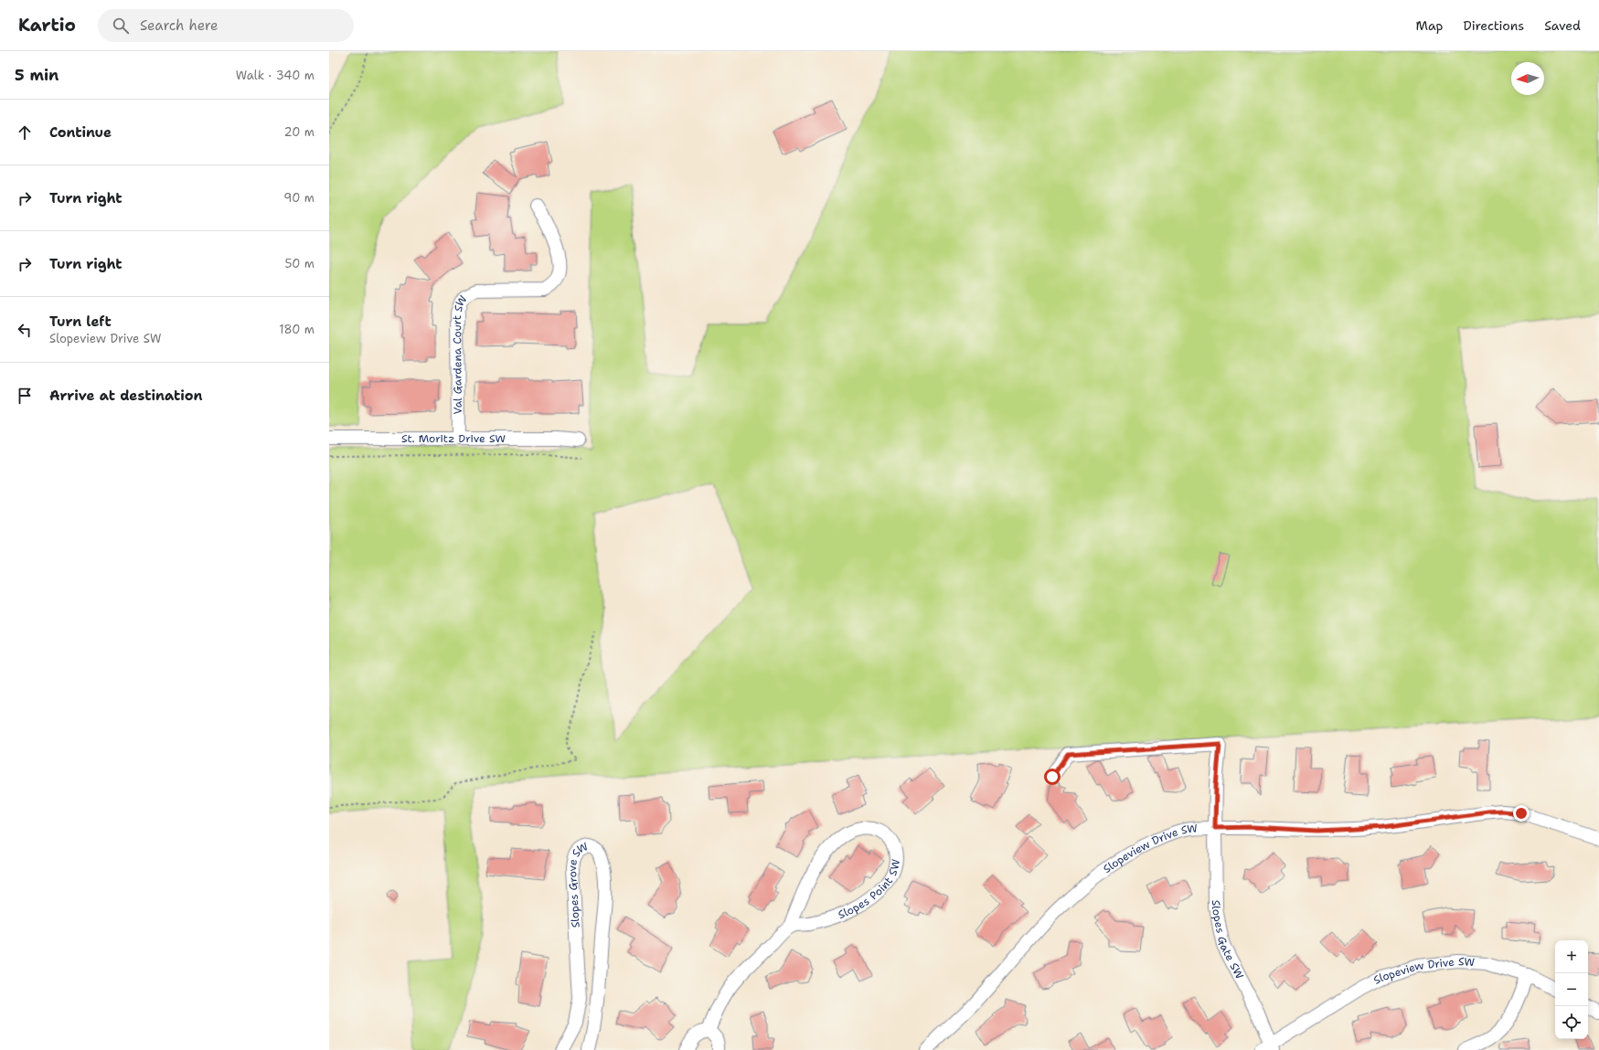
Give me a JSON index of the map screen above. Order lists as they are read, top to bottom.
{
  "streets": {
    "street": [
      "Val Gardena Court SW",
      "St. Moritz Drive SW",
      "Slopeview Drive SW",
      "Slopes Point SW",
      "Slopes Grove SW",
      "Slopes Gate SW"
    ]
  },
  "crossings": [
    ["Val Gardena Court SW", "St. Moritz Drive SW"],
    ["Slopeview Drive SW", "Slopes Gate SW"]
  ],
  "north": "left",
  "page": {
    "header": "Kartio",
    "search": "Search here",
    "nav": ["Map", "Directions", "Saved"],
    "heading": ["5 min", "Walk · 340 m"],
    "list": [
      ["Continue", "20 m"],
      ["Turn right", "90 m"],
      ["Turn right", "50 m"],
      ["Turn left", "Slopeview Drive SW", "180 m"],
      "Arrive at destination"
    ],
    "map_buttons": ["+", "−"]
  }
}
